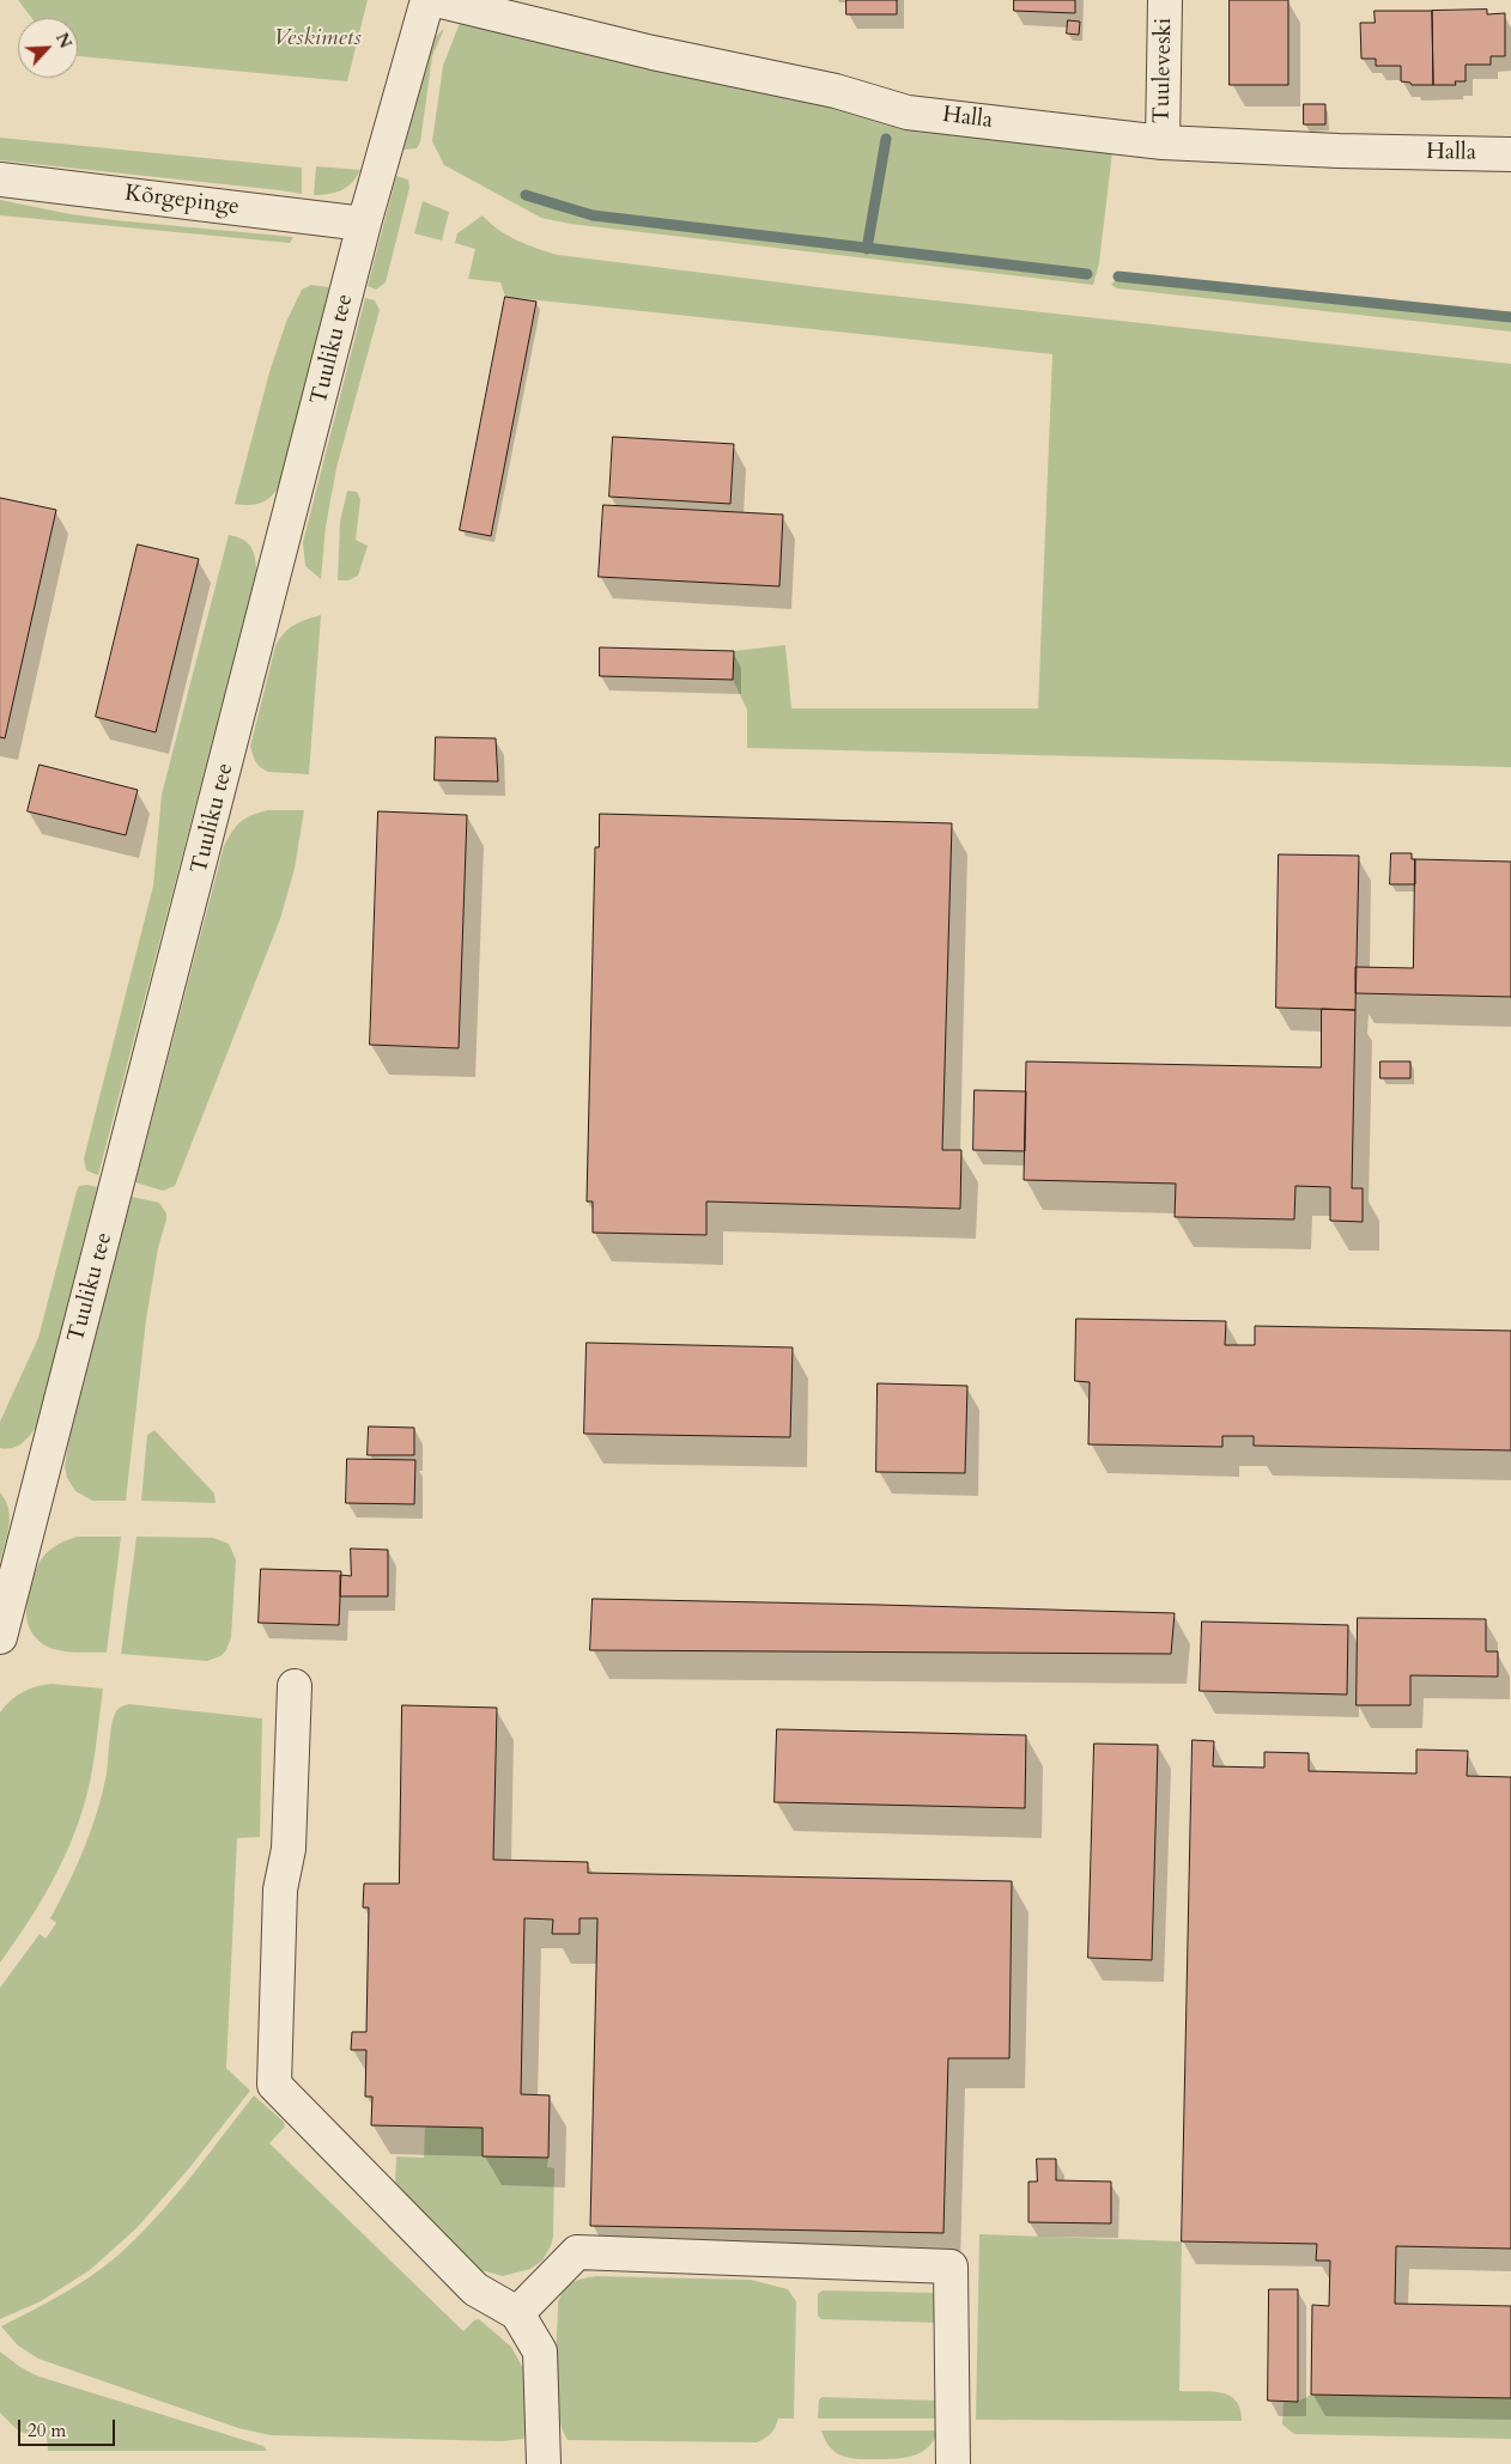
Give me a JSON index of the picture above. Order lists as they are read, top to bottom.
{
  "streets": {
    "street": [
      "Tuuleveski",
      "Halla",
      "Kõrgepinge",
      "Tuuliku tee"
    ]
  },
  "crossings": [
    ["Tuuleveski", "Halla"],
    ["Kõrgepinge", "Tuuliku tee"]
  ],
  "parks": ["Veskimets"],
  "scale_bar": "20 m",
  "north": "top right"
}
